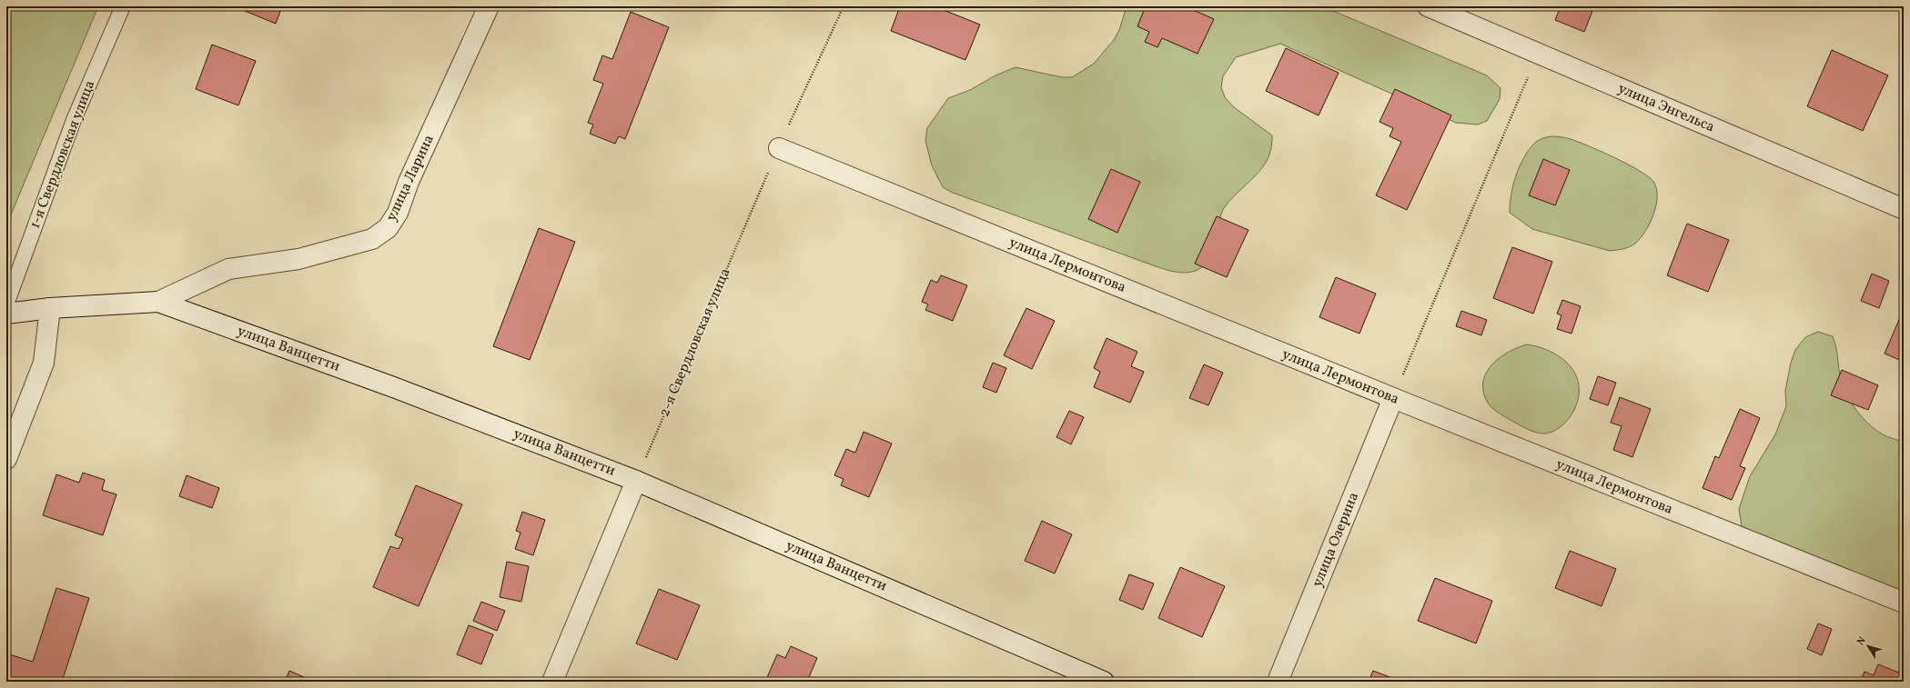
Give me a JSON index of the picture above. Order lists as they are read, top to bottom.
{
  "streets": {
    "street": [
      "улица Энгельса",
      "улица Ларина",
      "улица Лермонтова",
      "улица Ванцетти",
      "улица Озерина"
    ],
    "lane": ["1-я Свердловская улица"],
    "path": ["2-я Свердловская улица"]
  },
  "crossings": [
    ["улица Ларина", "улица Ванцетти"],
    ["улица Лермонтова", "2-я Свердловская улица"],
    ["улица Лермонтова", "улица Озерина"],
    ["2-я Свердловская улица", "улица Ванцетти"]
  ],
  "north": "top left"
}
